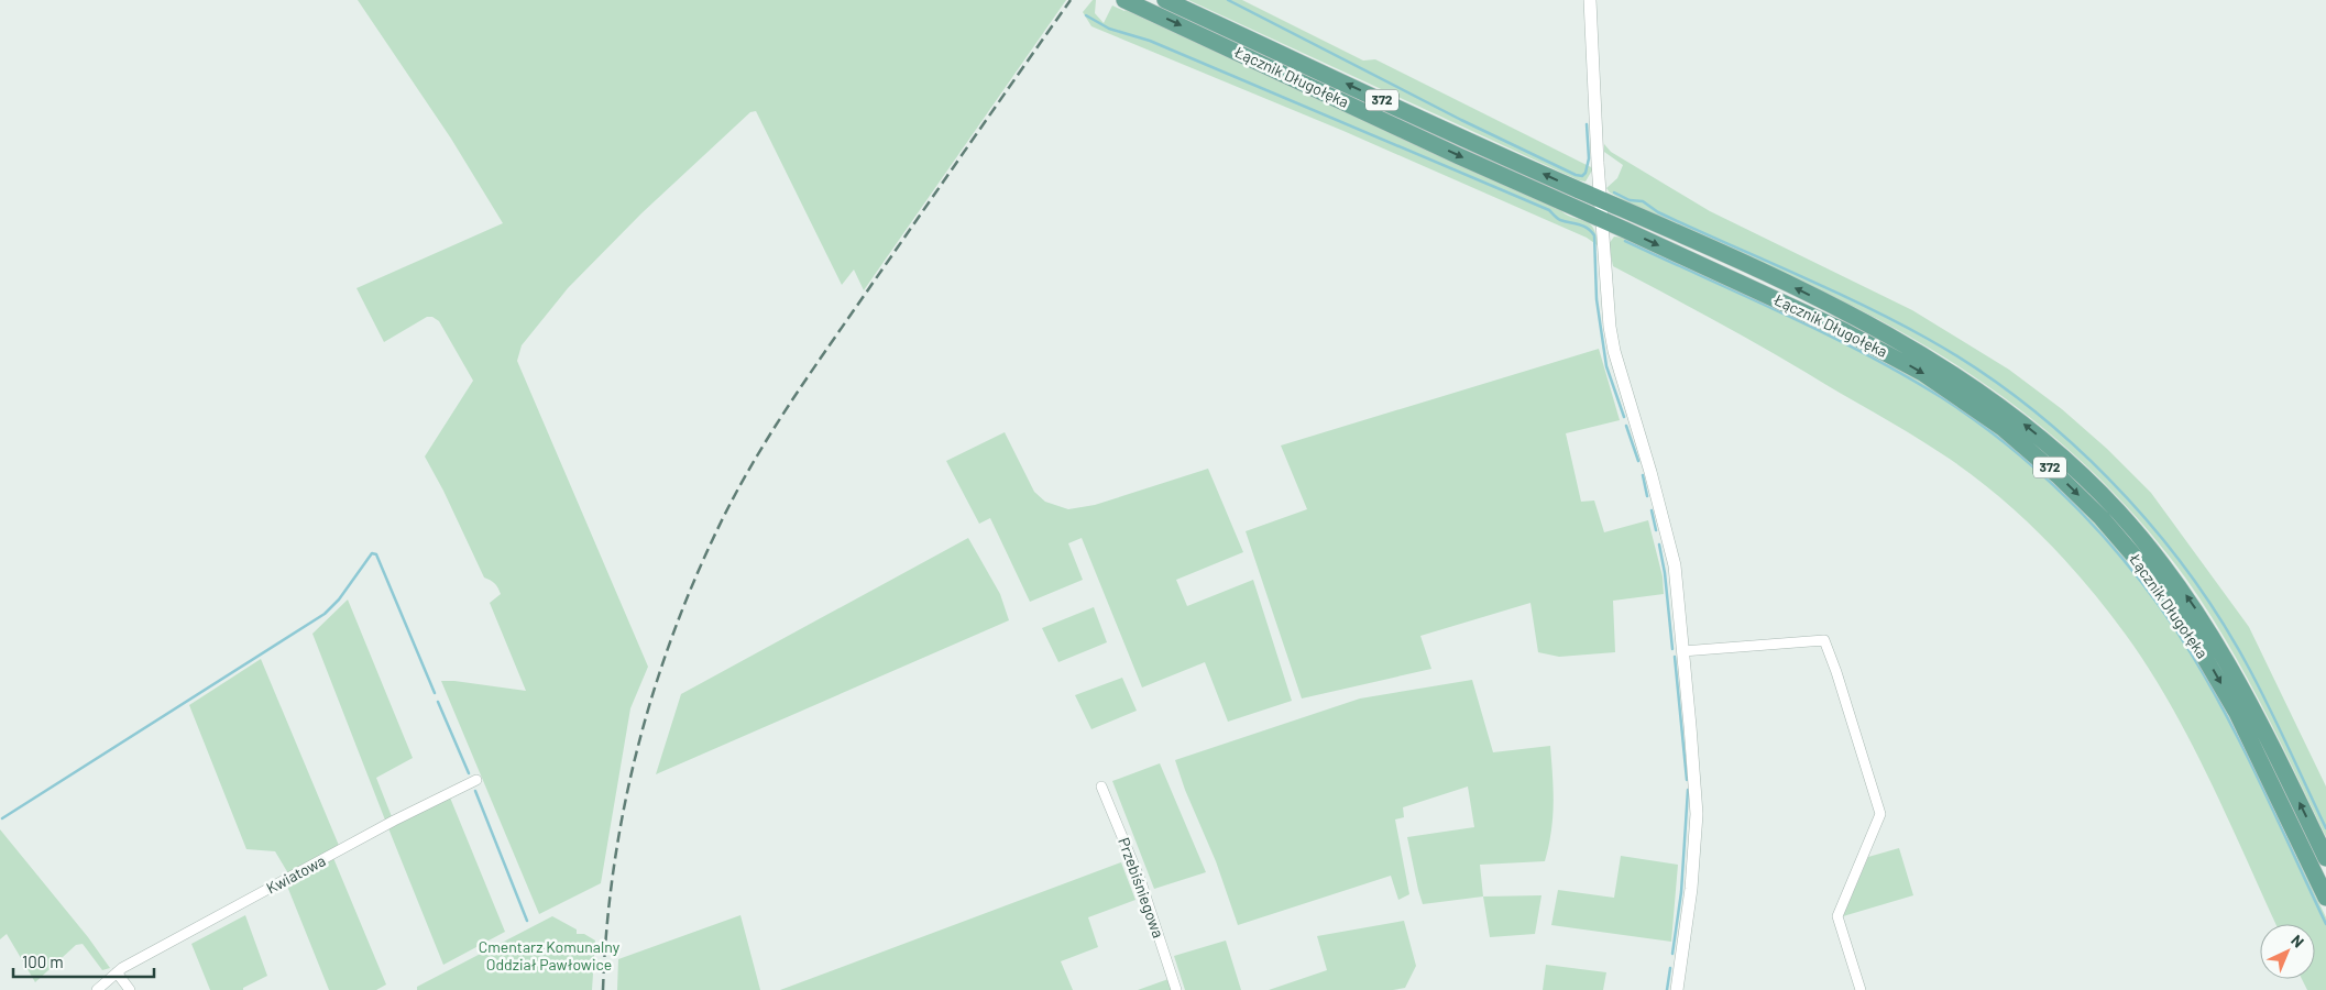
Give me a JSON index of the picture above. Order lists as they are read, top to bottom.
{
  "streets": {
    "main road": ["Łącznik Długołęka", "372"],
    "street": ["Kwiatowa", "Przebiśniegowa"]
  },
  "parks": ["Cmentarz Komunalny Oddział Pawłowice"],
  "scale_bar": "100 m",
  "north": "top right"
}
